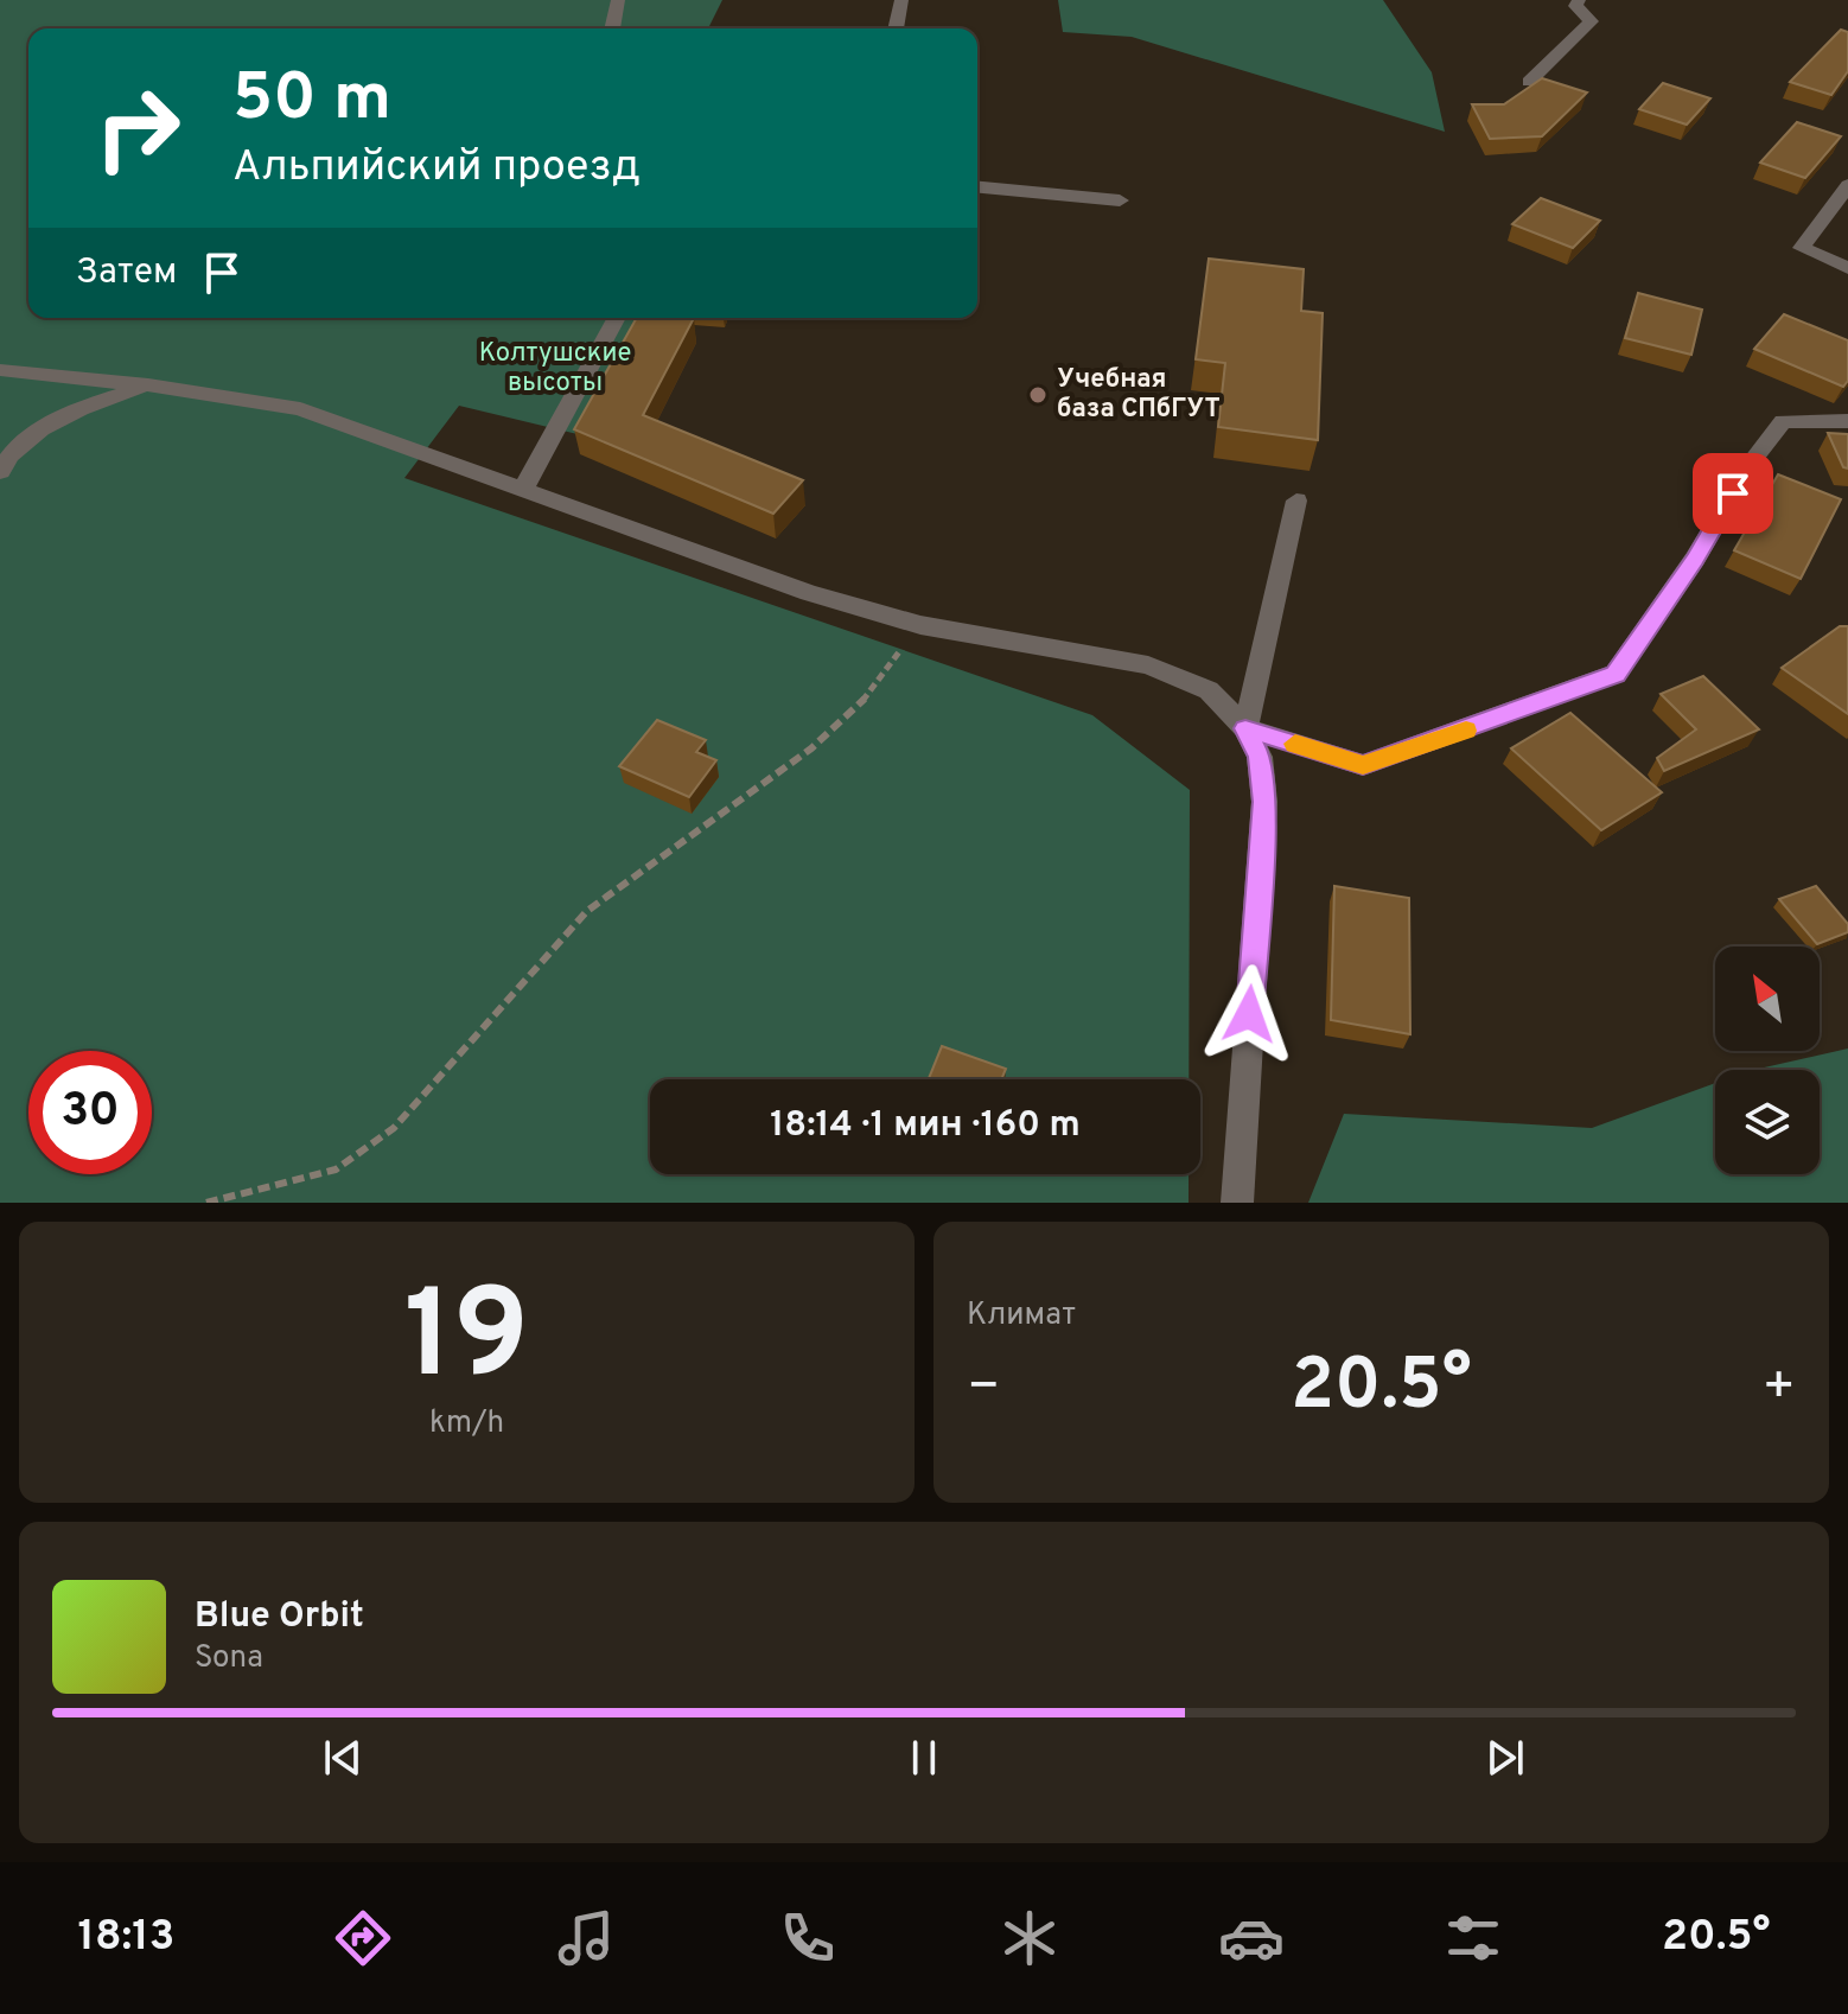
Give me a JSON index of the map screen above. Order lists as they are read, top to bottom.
{
  "parks": ["Колтушские высоты"],
  "places": ["Учебная база СПбГУТ"],
  "north": "top left",
  "page": {
    "turn": ["50 m", "Альпийский проезд"],
    "then": "Затем",
    "limit": "30",
    "trip": "18:14 · 1 мин · 160 m",
    "tile": [
      ["19", "km/h"],
      "Климат"
    ],
    "heat": ["−", "20.5°", "+"],
    "song": ["Blue Orbit", "Sona"],
    "tabs": ["18:13", "20.5°"]
  }
}
